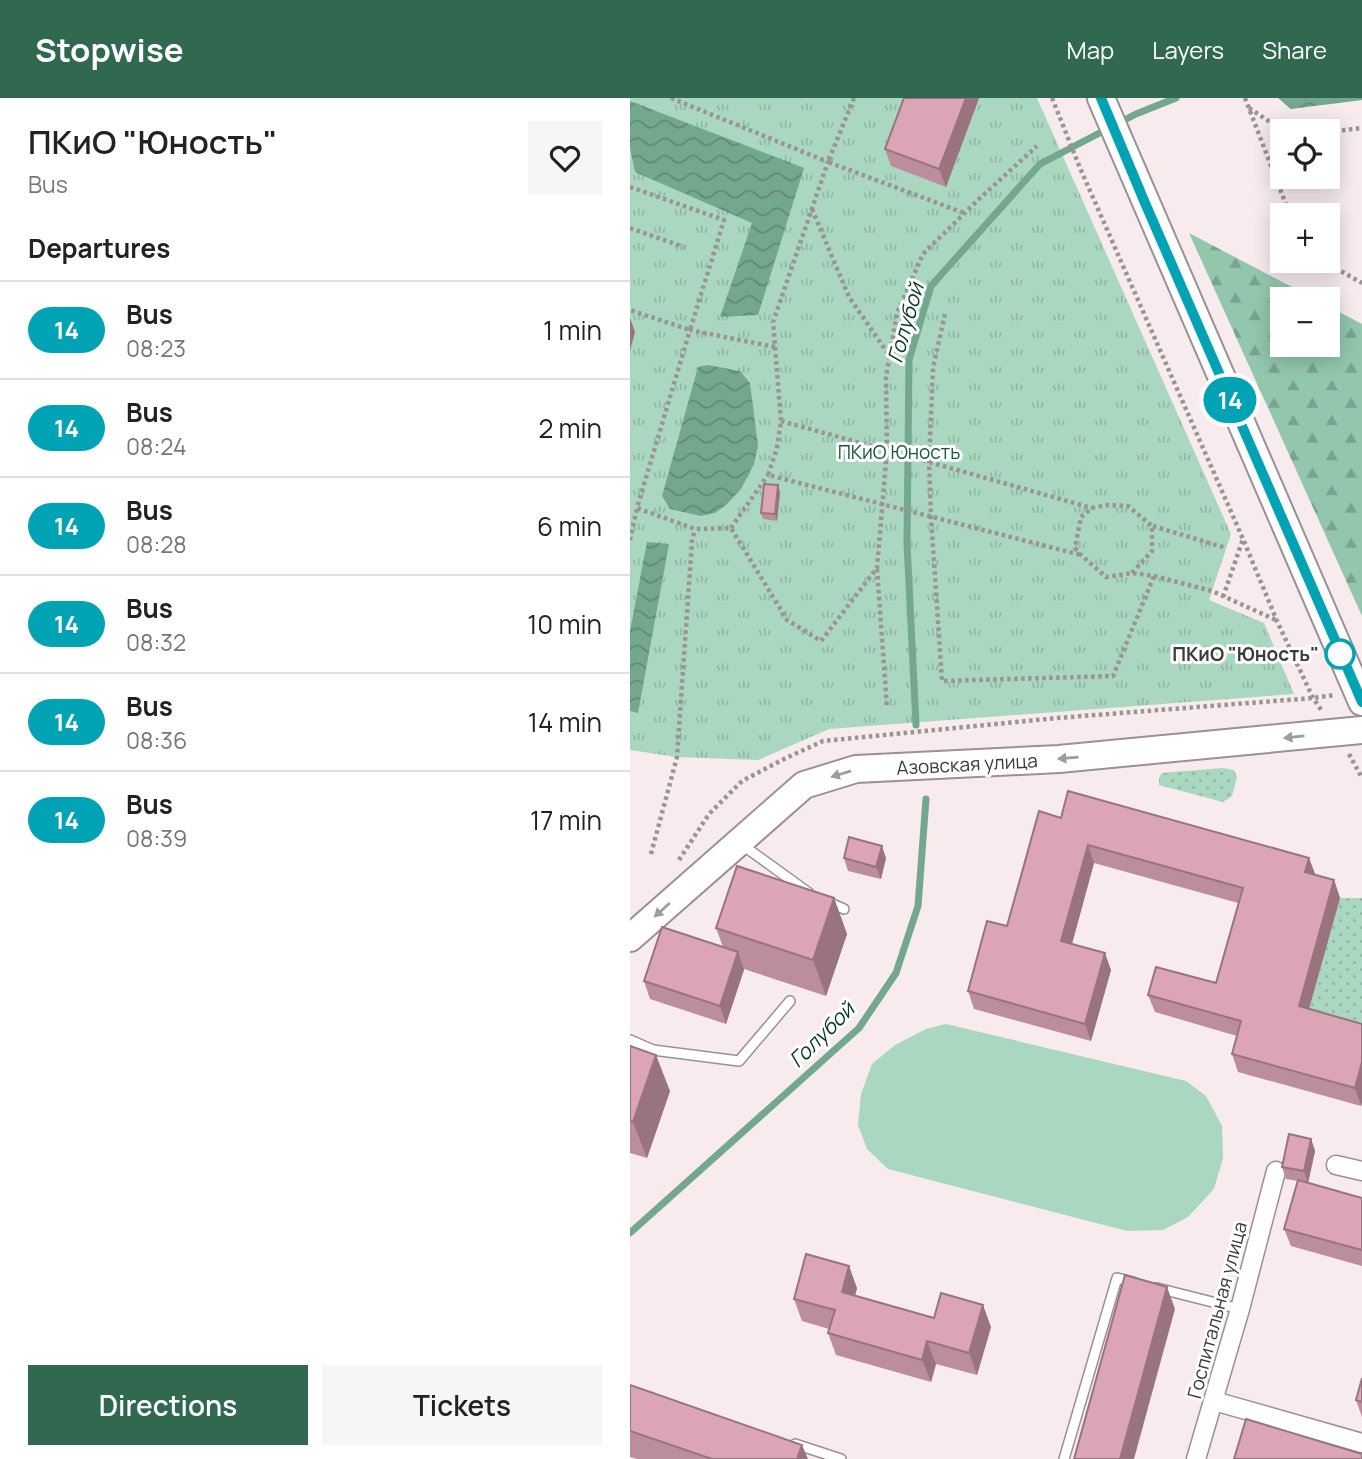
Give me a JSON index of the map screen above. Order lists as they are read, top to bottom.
{
  "streets": {
    "main road": ["Азовская улица"],
    "street": ["Госпитальная улица"]
  },
  "one_way": ["Азовская улица"],
  "water": ["Голубой"],
  "parks": ["ПКиО Юность"],
  "places": ["ПКиО \"Юность\""],
  "lines": ["bus line 14"],
  "page": {
    "header": "Stopwise",
    "nav": ["Map", "Layers", "Share"],
    "heading": [
      ["ПКиО \"Юность\"", "Bus"],
      "Departures"
    ],
    "on_map": "14",
    "map_buttons": ["+", "−"],
    "list": [
      {
        "mark": "14",
        "name": "Bus",
        "note": "08:23",
        "value": "1 min"
      },
      {
        "mark": "14",
        "name": "Bus",
        "note": "08:24",
        "value": "2 min"
      },
      {
        "mark": "14",
        "name": "Bus",
        "note": "08:28",
        "value": "6 min"
      },
      {
        "mark": "14",
        "name": "Bus",
        "note": "08:32",
        "value": "10 min"
      },
      {
        "mark": "14",
        "name": "Bus",
        "note": "08:36",
        "value": "14 min"
      },
      {
        "mark": "14",
        "name": "Bus",
        "note": "08:39",
        "value": "17 min"
      }
    ],
    "buttons": ["Directions", "Tickets"]
  }
}
